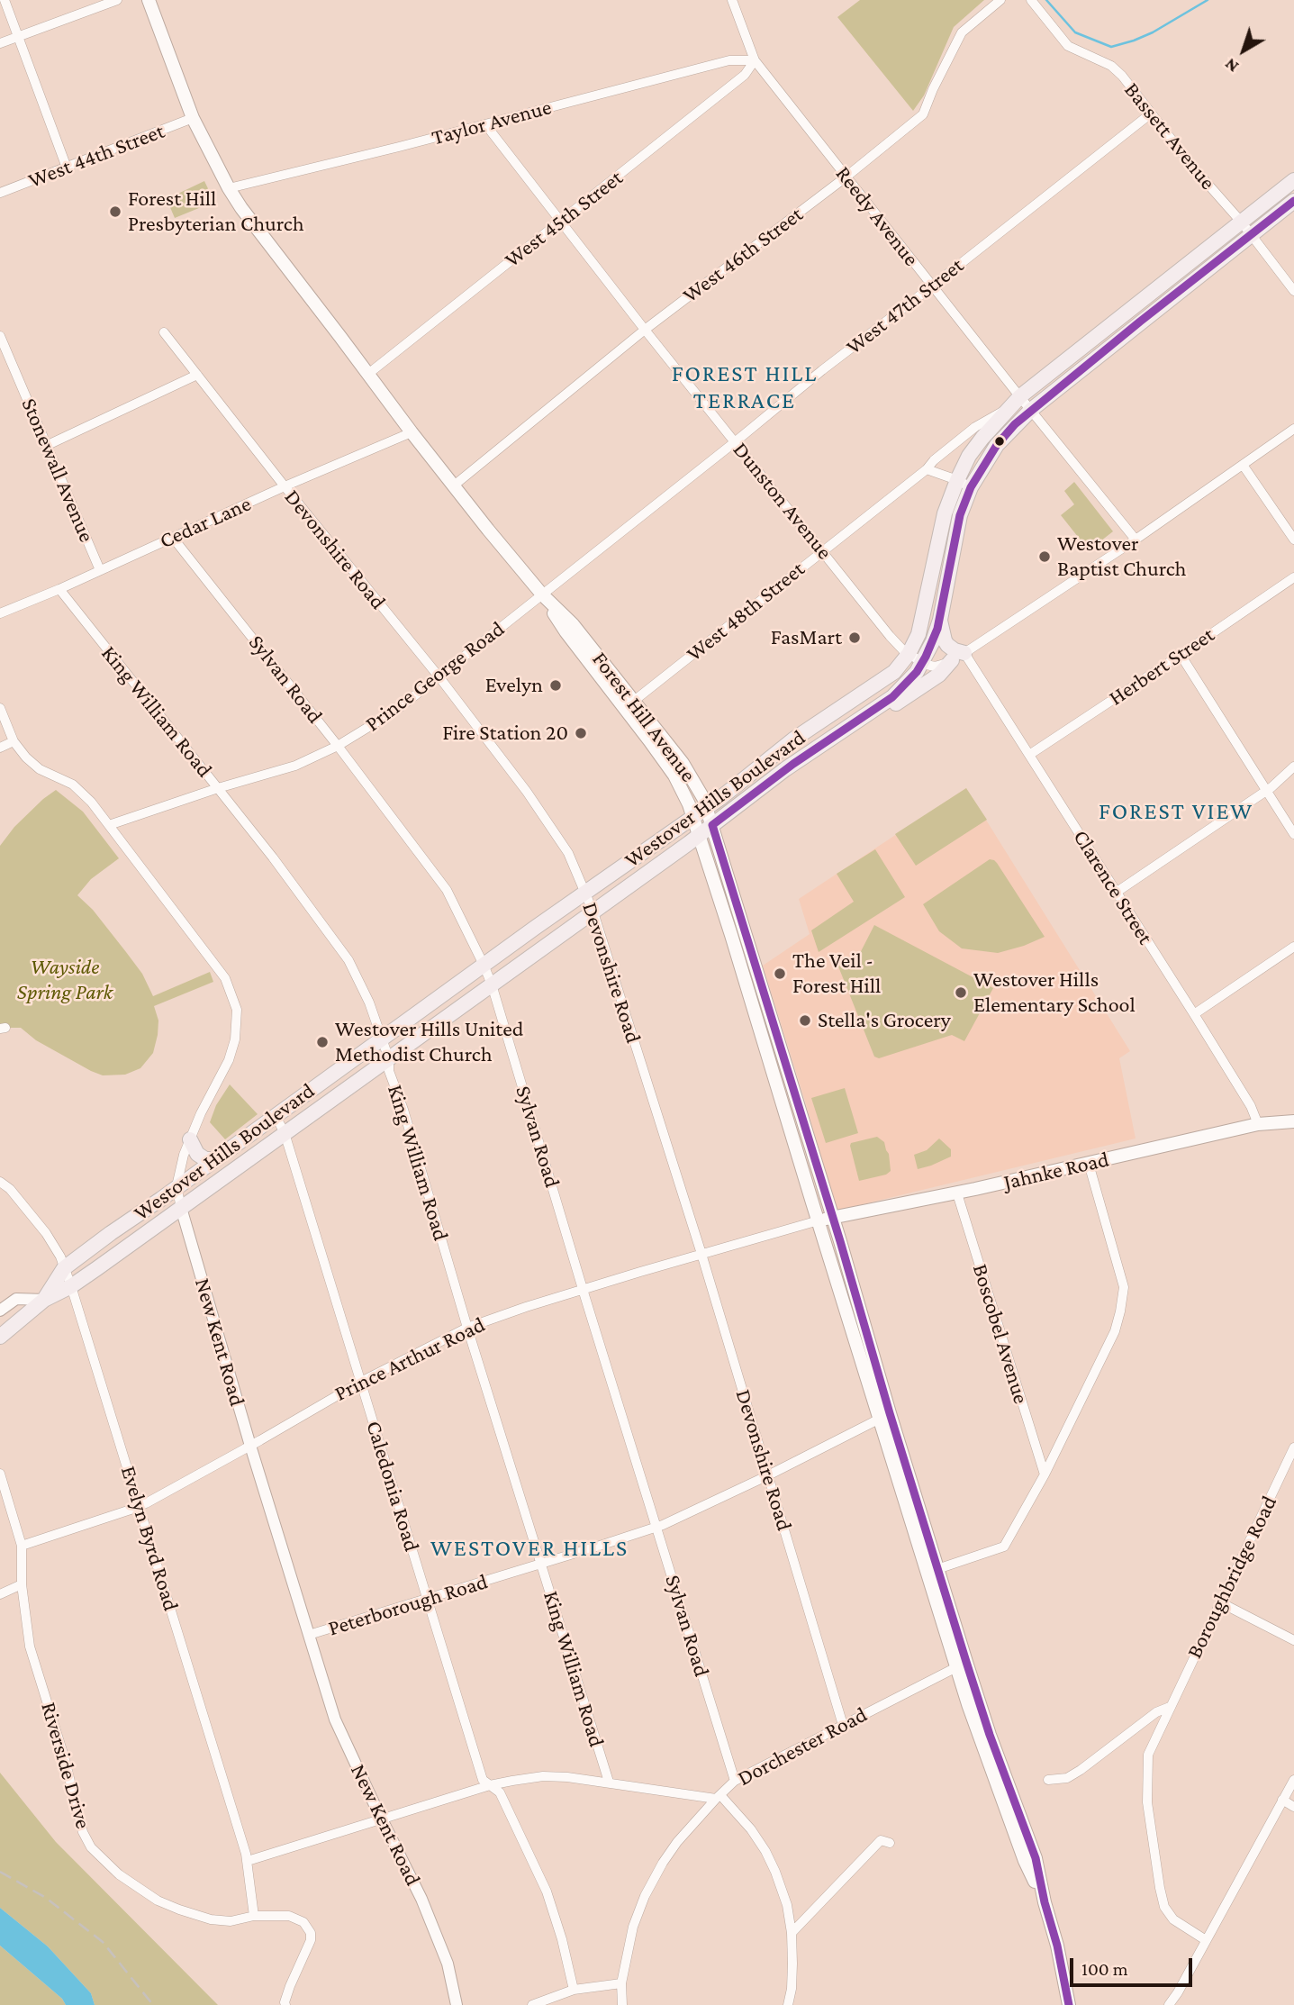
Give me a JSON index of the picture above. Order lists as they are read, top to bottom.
{
  "streets": {
    "main road": ["Forest Hill Avenue", "Westover Hills Boulevard", "Jahnke Road"],
    "street": [
      "Taylor Avenue",
      "Bassett Avenue",
      "West 44th Street",
      "Reedy Avenue",
      "West 45th Street",
      "West 46th Street",
      "West 47th Street",
      "Stonewall Avenue",
      "Dunston Avenue",
      "Cedar Lane",
      "Devonshire Road",
      "West 48th Street",
      "Herbert Street",
      "Prince George Road",
      "Sylvan Road",
      "King William Road",
      "Clarence Street",
      "Boscobel Avenue",
      "New Kent Road",
      "Prince Arthur Road",
      "Caledonia Road",
      "Evelyn Byrd Road",
      "Boroughbridge Road",
      "Peterborough Road",
      "Dorchester Road",
      "Riverside Drive"
    ]
  },
  "crossings": [
    ["Taylor Avenue", "Reedy Avenue"],
    ["Taylor Avenue", "West 45th Street"],
    ["Taylor Avenue", "Dunston Avenue"],
    ["Taylor Avenue", "Forest Hill Avenue"],
    ["Bassett Avenue", "West 47th Street"],
    ["Bassett Avenue", "Westover Hills Boulevard"],
    ["West 44th Street", "Forest Hill Avenue"],
    ["Reedy Avenue", "West 45th Street"],
    ["Reedy Avenue", "West 46th Street"],
    ["Reedy Avenue", "West 47th Street"],
    ["Reedy Avenue", "Westover Hills Boulevard"],
    ["West 45th Street", "Dunston Avenue"],
    ["West 45th Street", "Forest Hill Avenue"],
    ["West 46th Street", "Dunston Avenue"],
    ["West 46th Street", "Forest Hill Avenue"],
    ["West 47th Street", "Dunston Avenue"],
    ["West 47th Street", "Prince George Road"],
    ["West 47th Street", "Forest Hill Avenue"],
    ["Stonewall Avenue", "Cedar Lane"],
    ["Dunston Avenue", "West 48th Street"],
    ["Dunston Avenue", "Westover Hills Boulevard"],
    ["Cedar Lane", "Devonshire Road"],
    ["Cedar Lane", "Sylvan Road"],
    ["Cedar Lane", "King William Road"],
    ["Cedar Lane", "Forest Hill Avenue"],
    ["Devonshire Road", "Prince George Road"],
    ["Devonshire Road", "Westover Hills Boulevard"],
    ["Devonshire Road", "Prince Arthur Road"],
    ["Devonshire Road", "Peterborough Road"],
    ["Devonshire Road", "Dorchester Road"],
    ["West 48th Street", "Forest Hill Avenue"],
    ["West 48th Street", "Westover Hills Boulevard"],
    ["Herbert Street", "Clarence Street"],
    ["Prince George Road", "Sylvan Road"],
    ["Prince George Road", "King William Road"],
    ["Prince George Road", "Forest Hill Avenue"],
    ["Prince George Road", "New Kent Road"],
    ["Sylvan Road", "Westover Hills Boulevard"],
    ["Sylvan Road", "Prince Arthur Road"],
    ["Sylvan Road", "Peterborough Road"],
    ["Sylvan Road", "Dorchester Road"],
    ["King William Road", "Westover Hills Boulevard"],
    ["King William Road", "Prince Arthur Road"],
    ["King William Road", "Peterborough Road"],
    ["Forest Hill Avenue", "Westover Hills Boulevard"],
    ["Forest Hill Avenue", "Jahnke Road"],
    ["Forest Hill Avenue", "Prince Arthur Road"],
    ["Forest Hill Avenue", "Peterborough Road"],
    ["Forest Hill Avenue", "Dorchester Road"],
    ["Westover Hills Boulevard", "New Kent Road"],
    ["Westover Hills Boulevard", "Caledonia Road"],
    ["Westover Hills Boulevard", "Evelyn Byrd Road"],
    ["Clarence Street", "Jahnke Road"],
    ["Jahnke Road", "Boscobel Avenue"],
    ["Jahnke Road", "Prince Arthur Road"],
    ["New Kent Road", "Prince Arthur Road"],
    ["New Kent Road", "Peterborough Road"],
    ["Prince Arthur Road", "Caledonia Road"],
    ["Prince Arthur Road", "Evelyn Byrd Road"],
    ["Prince Arthur Road", "Riverside Drive"],
    ["Caledonia Road", "Peterborough Road"],
    ["Evelyn Byrd Road", "Riverside Drive"]
  ],
  "districts": ["FOREST HILL TERRACE", "FOREST VIEW", "WESTOVER HILLS"],
  "parks": ["Wayside Spring Park"],
  "places": [
    "Forest Hill Presbyterian Church",
    "Westover Baptist Church",
    "FasMart",
    "Evelyn",
    "Fire Station 20",
    "The Veil - Forest Hill",
    "Westover Hills Elementary School",
    "Stella's Grocery",
    "Westover Hills United Methodist Church"
  ],
  "scale_bar": "100 m",
  "north": "bottom left"
}
